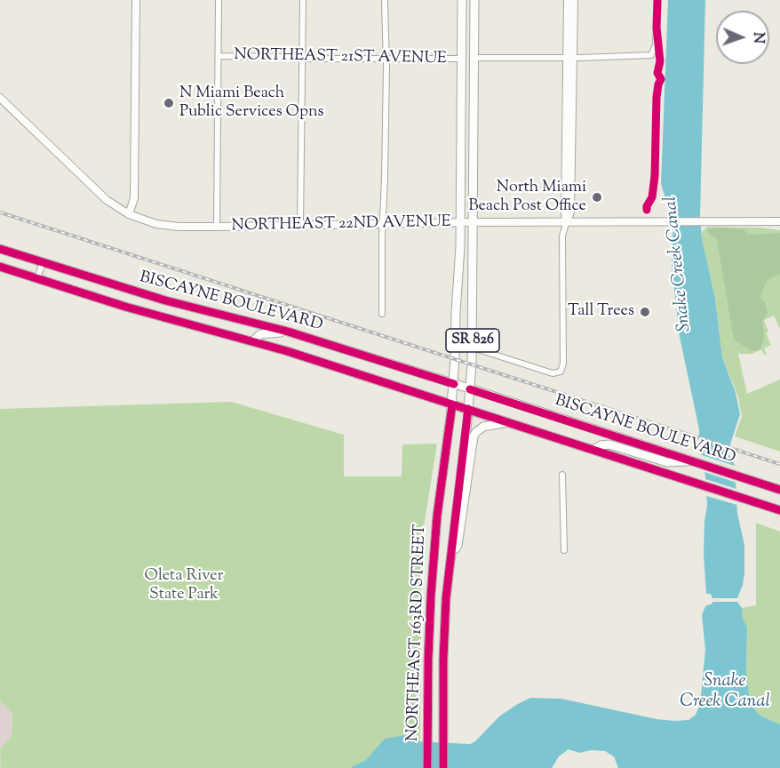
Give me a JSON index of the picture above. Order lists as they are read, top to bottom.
{
  "streets": {
    "main road": [
      "NORTHEAST 22ND AVENUE",
      "BISCAYNE BOULEVARD",
      "SR 826",
      "NORTHEAST 163RD STREET"
    ],
    "street": ["NORTHEAST 21ST AVENUE"]
  },
  "crossings": [
    ["NORTHEAST 21ST AVENUE", "NORTHEAST 163RD STREET"],
    ["NORTHEAST 22ND AVENUE", "NORTHEAST 163RD STREET"],
    ["BISCAYNE BOULEVARD", "NORTHEAST 163RD STREET"]
  ],
  "water": ["Snake Creek Canal"],
  "parks": ["Oleta River State Park"],
  "places": ["N Miami Beach Public Services Opns", "North Miami Beach Post Office", "Tall Trees"],
  "north": "right"
}
